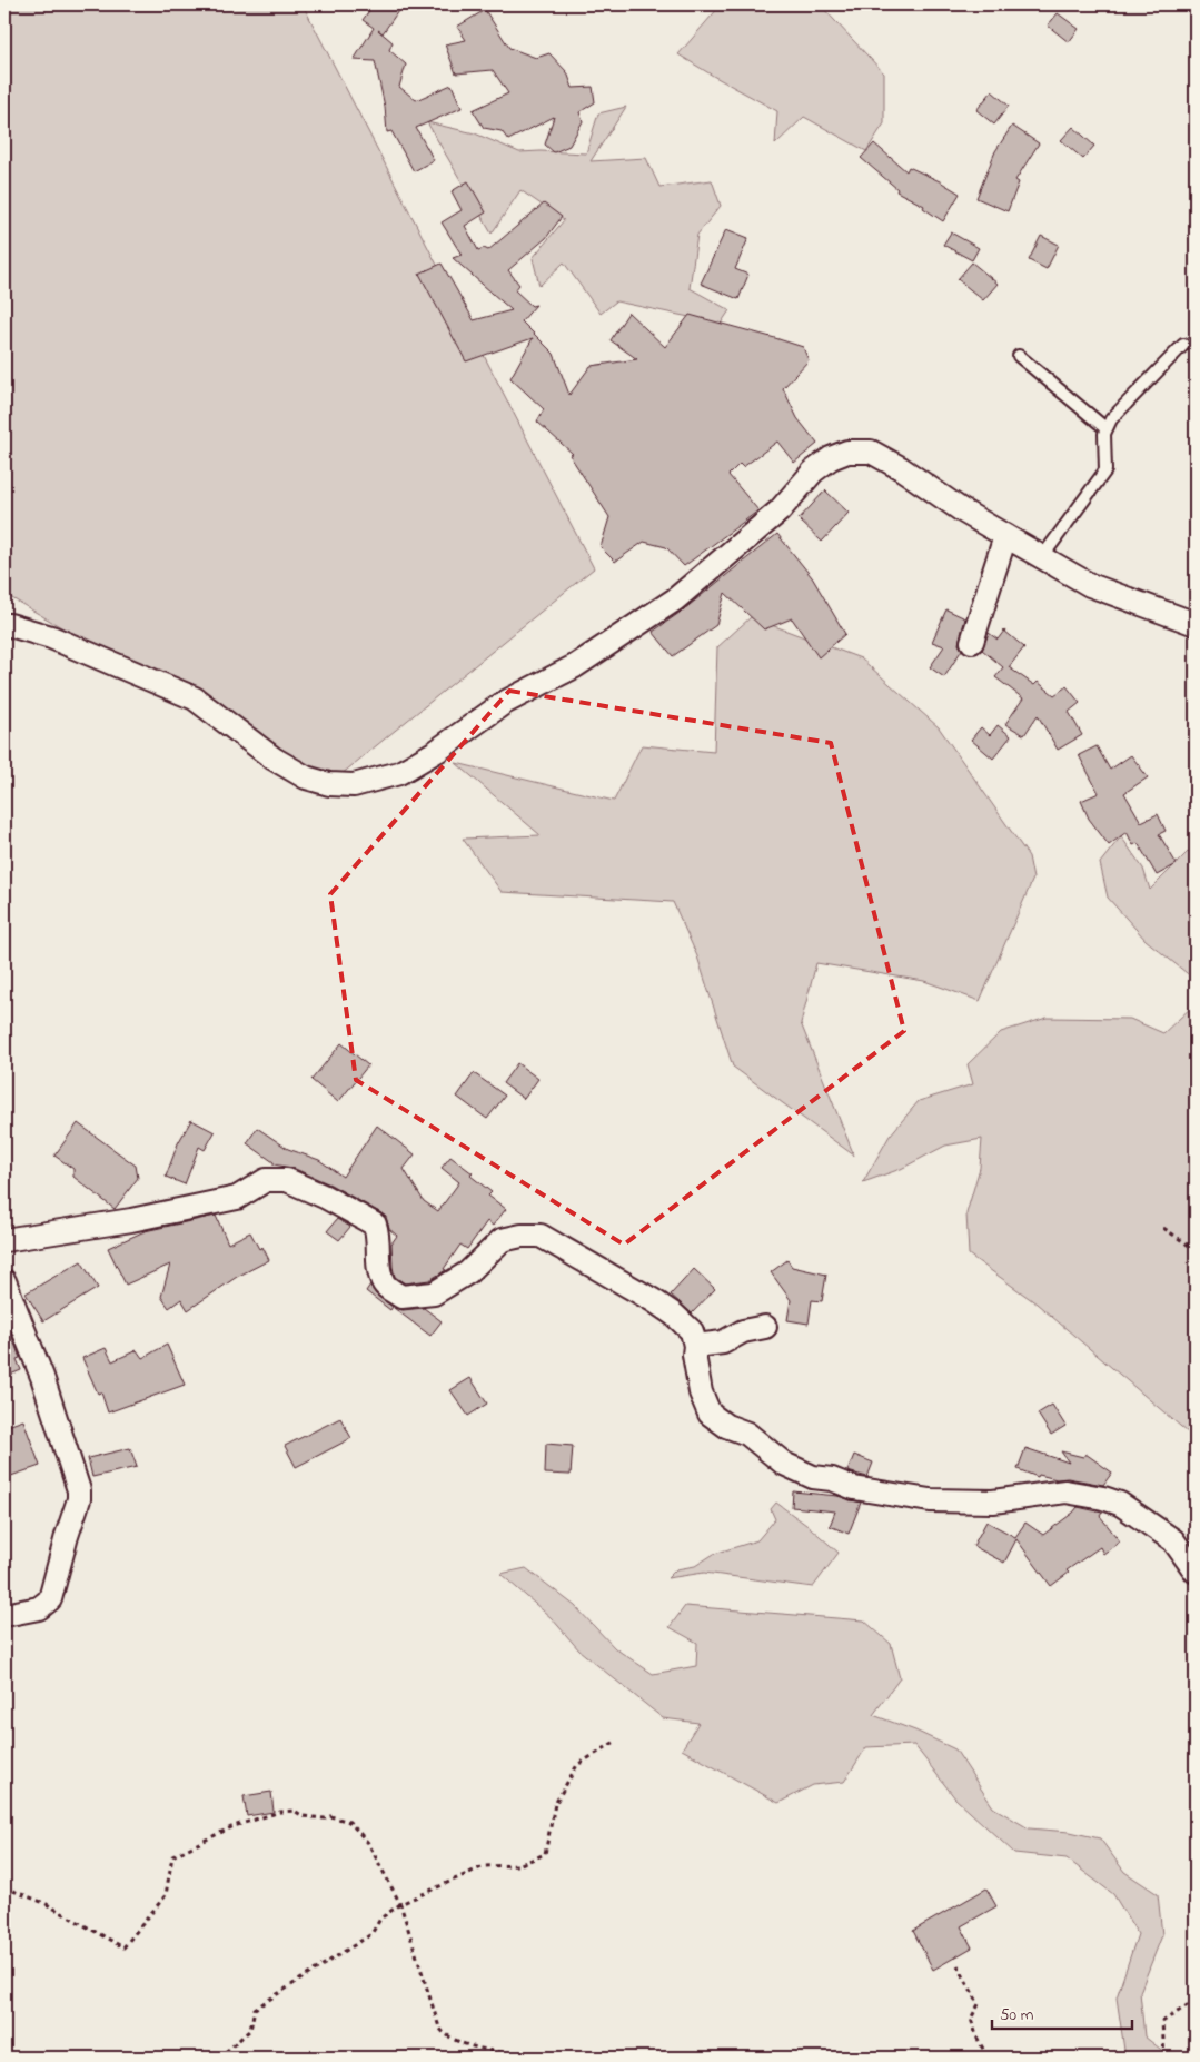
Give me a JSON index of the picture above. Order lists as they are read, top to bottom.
{
  "scale_bar": "50 m"
}
